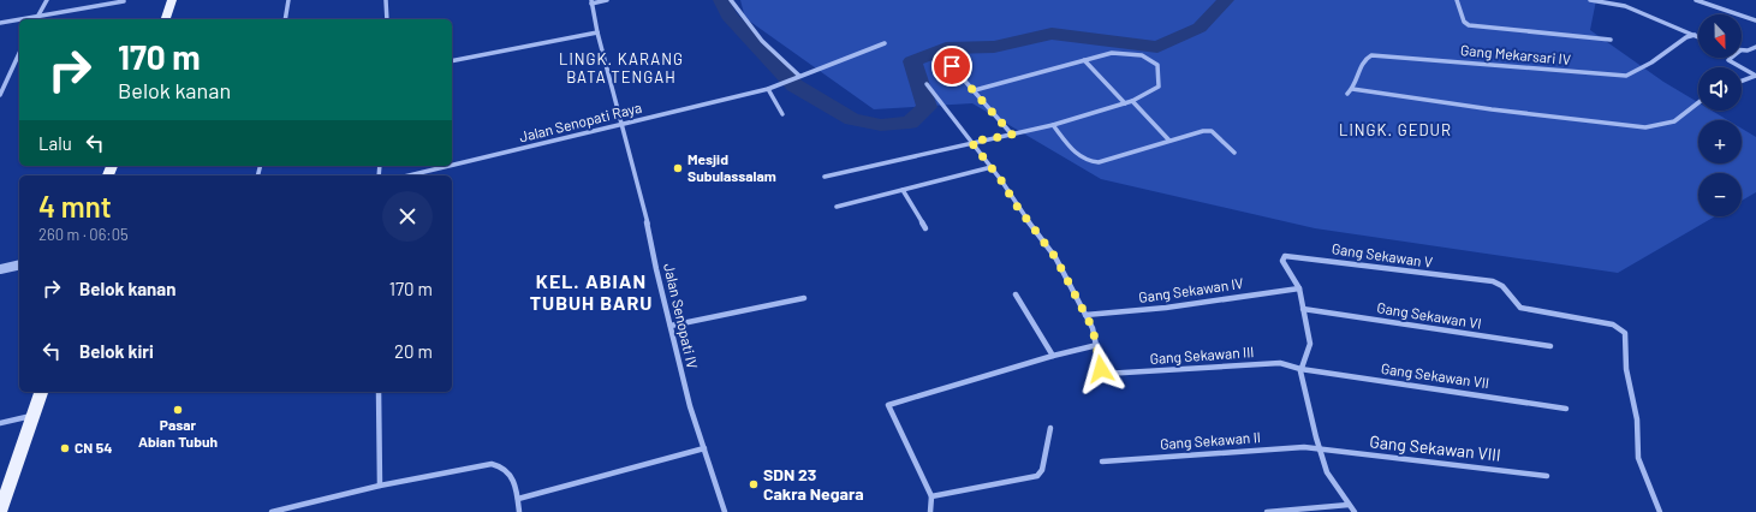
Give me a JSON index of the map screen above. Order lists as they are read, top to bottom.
{
  "streets": {
    "street": [
      "Gang Mekarsari IV",
      "Jalan Senopati Raya",
      "Gang Sekawan V",
      "Gang Sekawan IV",
      "Jalan Senopati IV",
      "Gang Sekawan VI",
      "Gang Sekawan III",
      "Gang Sekawan VII",
      "Gang Sekawan II",
      "Gang Sekawan VIII"
    ]
  },
  "crossings": [
    ["Jalan Senopati Raya", "Jalan Senopati IV"],
    ["Gang Sekawan V", "Gang Sekawan IV"],
    ["Gang Sekawan III", "Gang Sekawan VII"],
    ["Gang Sekawan II", "Gang Sekawan VIII"]
  ],
  "districts": ["LINGK. KARANG BATA TENGAH", "LINGK. GEDUR", "KEL. ABIAN TUBUH BARU"],
  "places": [
    "Mesjid Subulassalam",
    "Pasar Abian Tubuh",
    "CN 54",
    "SDN 23 Cakra Negara"
  ],
  "north": "bottom",
  "page": {
    "map_buttons": ["+", "−"],
    "turn": ["170 m", "Belok kanan"],
    "then": "Lalu",
    "heading": ["4 mnt", "260 m · 06:05"],
    "list": [
      {
        "name": "Belok kanan",
        "value": "170 m"
      },
      {
        "name": "Belok kiri",
        "value": "20 m"
      }
    ]
  }
}
